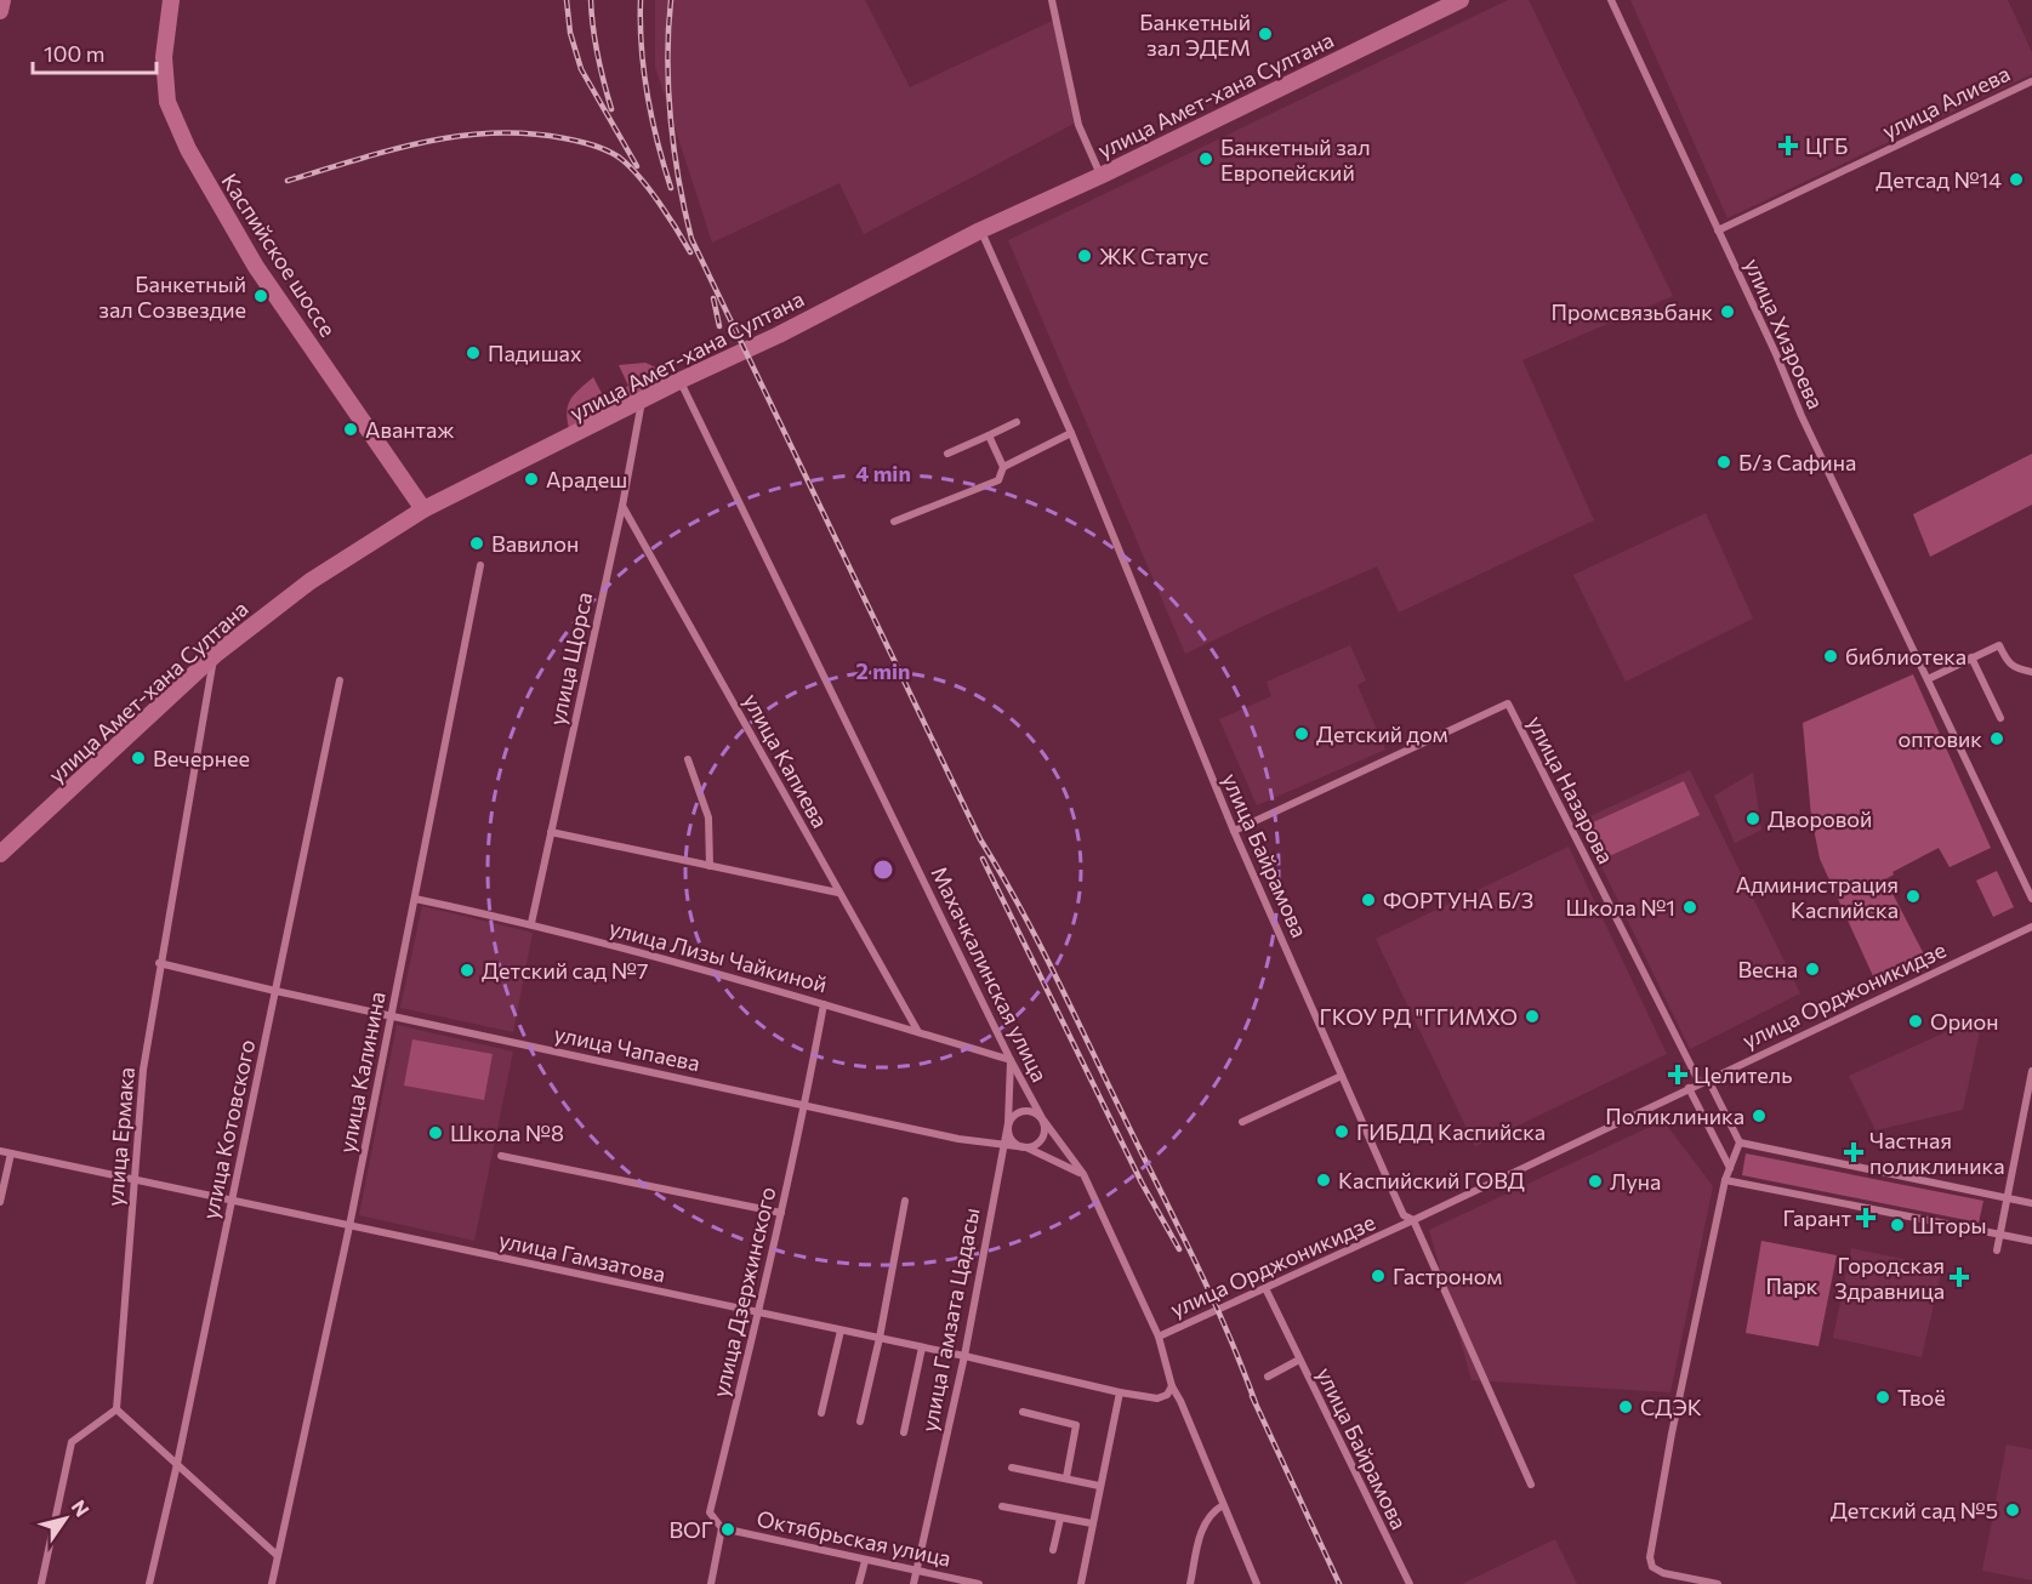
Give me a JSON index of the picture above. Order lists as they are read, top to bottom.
{
  "streets": {
    "main road": ["улица Амет-хана Султана", "Каспийское шоссе"],
    "street": [
      "улица Алиева",
      "улица Хизроева",
      "улица Щорса",
      "улица Капиева",
      "улица Назарова",
      "улица Байрамова",
      "улица Лизы Чайкиной",
      "Махачкалинская улица",
      "улица Орджоникидзе",
      "улица Чапаева",
      "улица Калинина",
      "улица Котовского",
      "улица Ермака",
      "улица Гамзатова",
      "улица Дзержинского",
      "улица Гамзата Цадасы",
      "Октябрьская улица"
    ]
  },
  "crossings": [
    ["улица Амет-хана Султана", "Каспийское шоссе"],
    ["улица Амет-хана Султана", "улица Щорса"],
    ["улица Амет-хана Султана", "улица Байрамова"],
    ["улица Амет-хана Султана", "Махачкалинская улица"],
    ["улица Амет-хана Султана", "улица Ермака"],
    ["улица Алиева", "улица Хизроева"],
    ["улица Щорса", "улица Капиева"],
    ["улица Щорса", "улица Лизы Чайкиной"],
    ["улица Капиева", "улица Лизы Чайкиной"],
    ["улица Назарова", "улица Байрамова"],
    ["улица Назарова", "улица Орджоникидзе"],
    ["улица Байрамова", "улица Орджоникидзе"],
    ["улица Лизы Чайкиной", "Махачкалинская улица"],
    ["улица Лизы Чайкиной", "улица Калинина"],
    ["улица Лизы Чайкиной", "улица Дзержинского"],
    ["улица Лизы Чайкиной", "улица Гамзата Цадасы"],
    ["Махачкалинская улица", "улица Орджоникидзе"],
    ["Махачкалинская улица", "улица Чапаева"],
    ["Махачкалинская улица", "улица Гамзатова"],
    ["Махачкалинская улица", "улица Гамзата Цадасы"],
    ["улица Чапаева", "улица Калинина"],
    ["улица Чапаева", "улица Котовского"],
    ["улица Чапаева", "улица Ермака"],
    ["улица Чапаева", "улица Дзержинского"],
    ["улица Чапаева", "улица Гамзата Цадасы"],
    ["улица Калинина", "улица Гамзатова"],
    ["улица Котовского", "улица Гамзатова"],
    ["улица Ермака", "улица Гамзатова"],
    ["улица Гамзатова", "улица Дзержинского"],
    ["улица Гамзатова", "улица Гамзата Цадасы"],
    ["улица Дзержинского", "Октябрьская улица"],
    ["улица Гамзата Цадасы", "Октябрьская улица"]
  ],
  "parks": ["Парк"],
  "places": {
    "other": [
      "Банкетный зал ЭДЕМ",
      "Банкетный зал Европейский",
      "Детсад №14",
      "ЖК Статус",
      "Банкетный зал Созвездие",
      "Промсвязьбанк",
      "Падишах",
      "Авантаж",
      "Б/з Сафина",
      "Арадеш",
      "Вавилон",
      "библиотека",
      "Детский дом",
      "оптовик",
      "Вечернее",
      "Дворовой",
      "Администрация Каспийска",
      "ФОРТУНА Б/З",
      "Школа №1",
      "Весна",
      "Детский сад №7",
      "ГКОУ РД \"ГГИМХО",
      "Орион",
      "Поликлиника",
      "ГИБДД Каспийска",
      "Школа №8",
      "Каспийский ГОВД",
      "Луна",
      "Шторы",
      "Гастроном",
      "Твоё",
      "СДЭК",
      "Детский сад №5",
      "ВОГ"
    ],
    "health": [
      "ЦГБ",
      "Целитель",
      "Частная поликлиника",
      "Гарант",
      "Городская Здравница"
    ]
  },
  "scale_bar": "100 m",
  "north": "top right",
  "rings": ["4 min", "2 min"]
}
